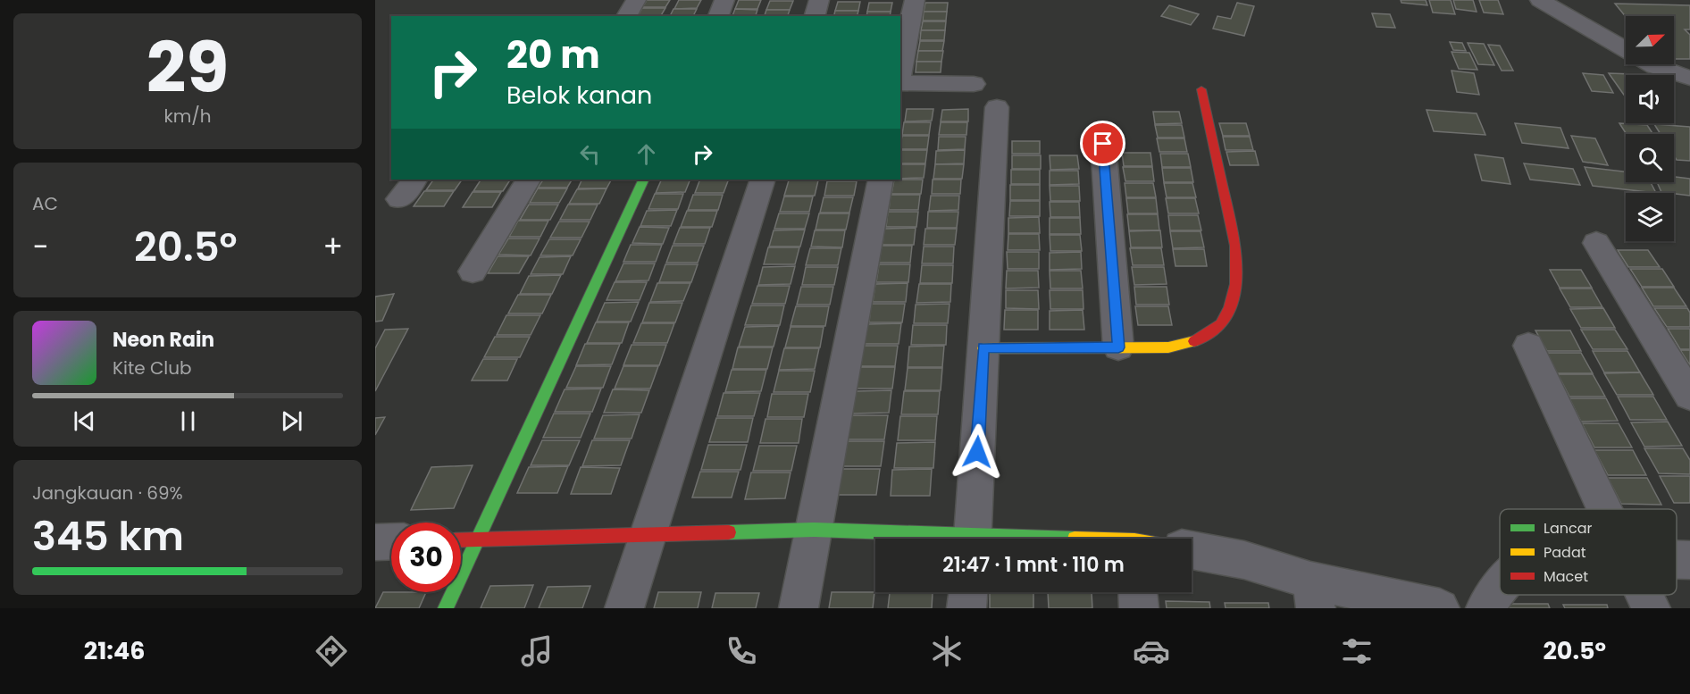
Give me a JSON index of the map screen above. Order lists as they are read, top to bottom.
{
  "legend": ["Lancar", "Padat", "Macet"],
  "north": "top right",
  "page": {
    "tile": [
      ["29", "km/h"],
      "AC",
      ["Jangkauan · 69%", "345 km"]
    ],
    "turn": ["20 m", "Belok kanan"],
    "heat": ["−", "20.5°", "+"],
    "song": ["Neon Rain", "Kite Club"],
    "limit": "30",
    "trip": "21:47 · 1 mnt · 110 m",
    "tabs": ["21:46", "20.5°"]
  }
}
